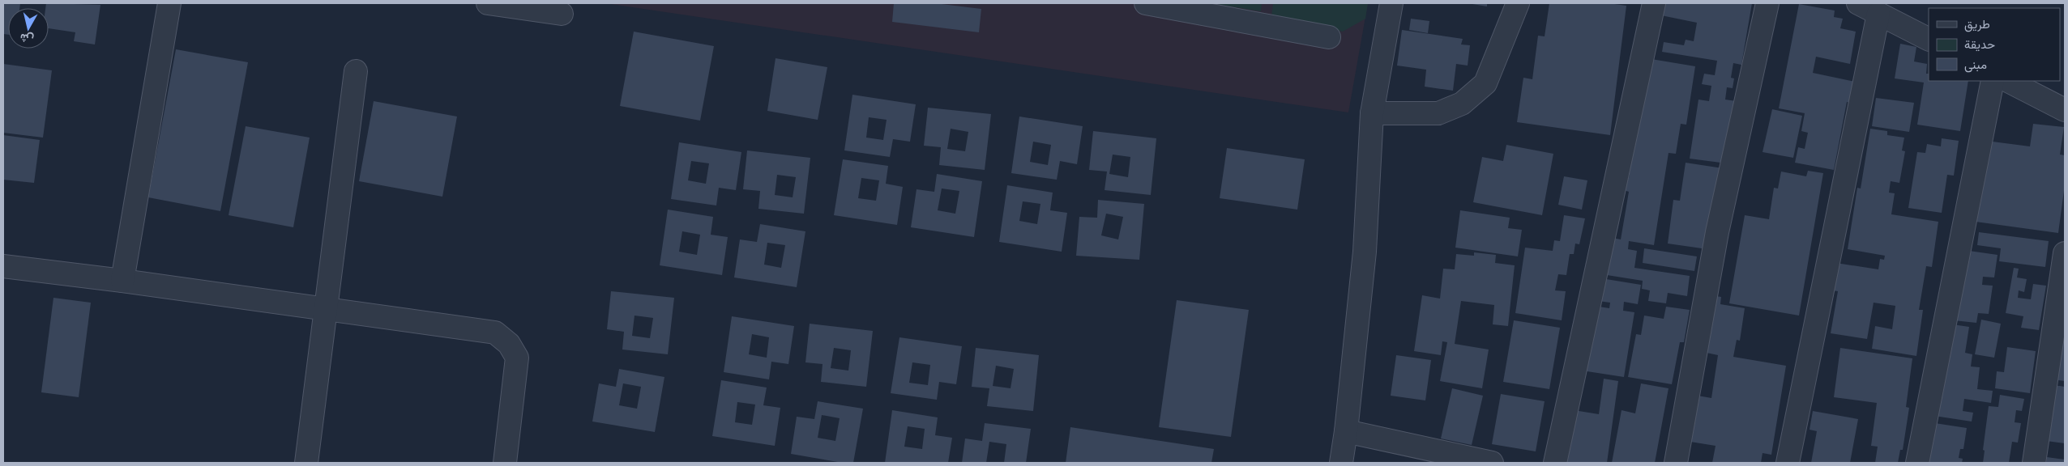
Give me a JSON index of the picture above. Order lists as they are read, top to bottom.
{
  "legend": ["طريق", "حديقة", "مبنى"],
  "north": "bottom"
}
